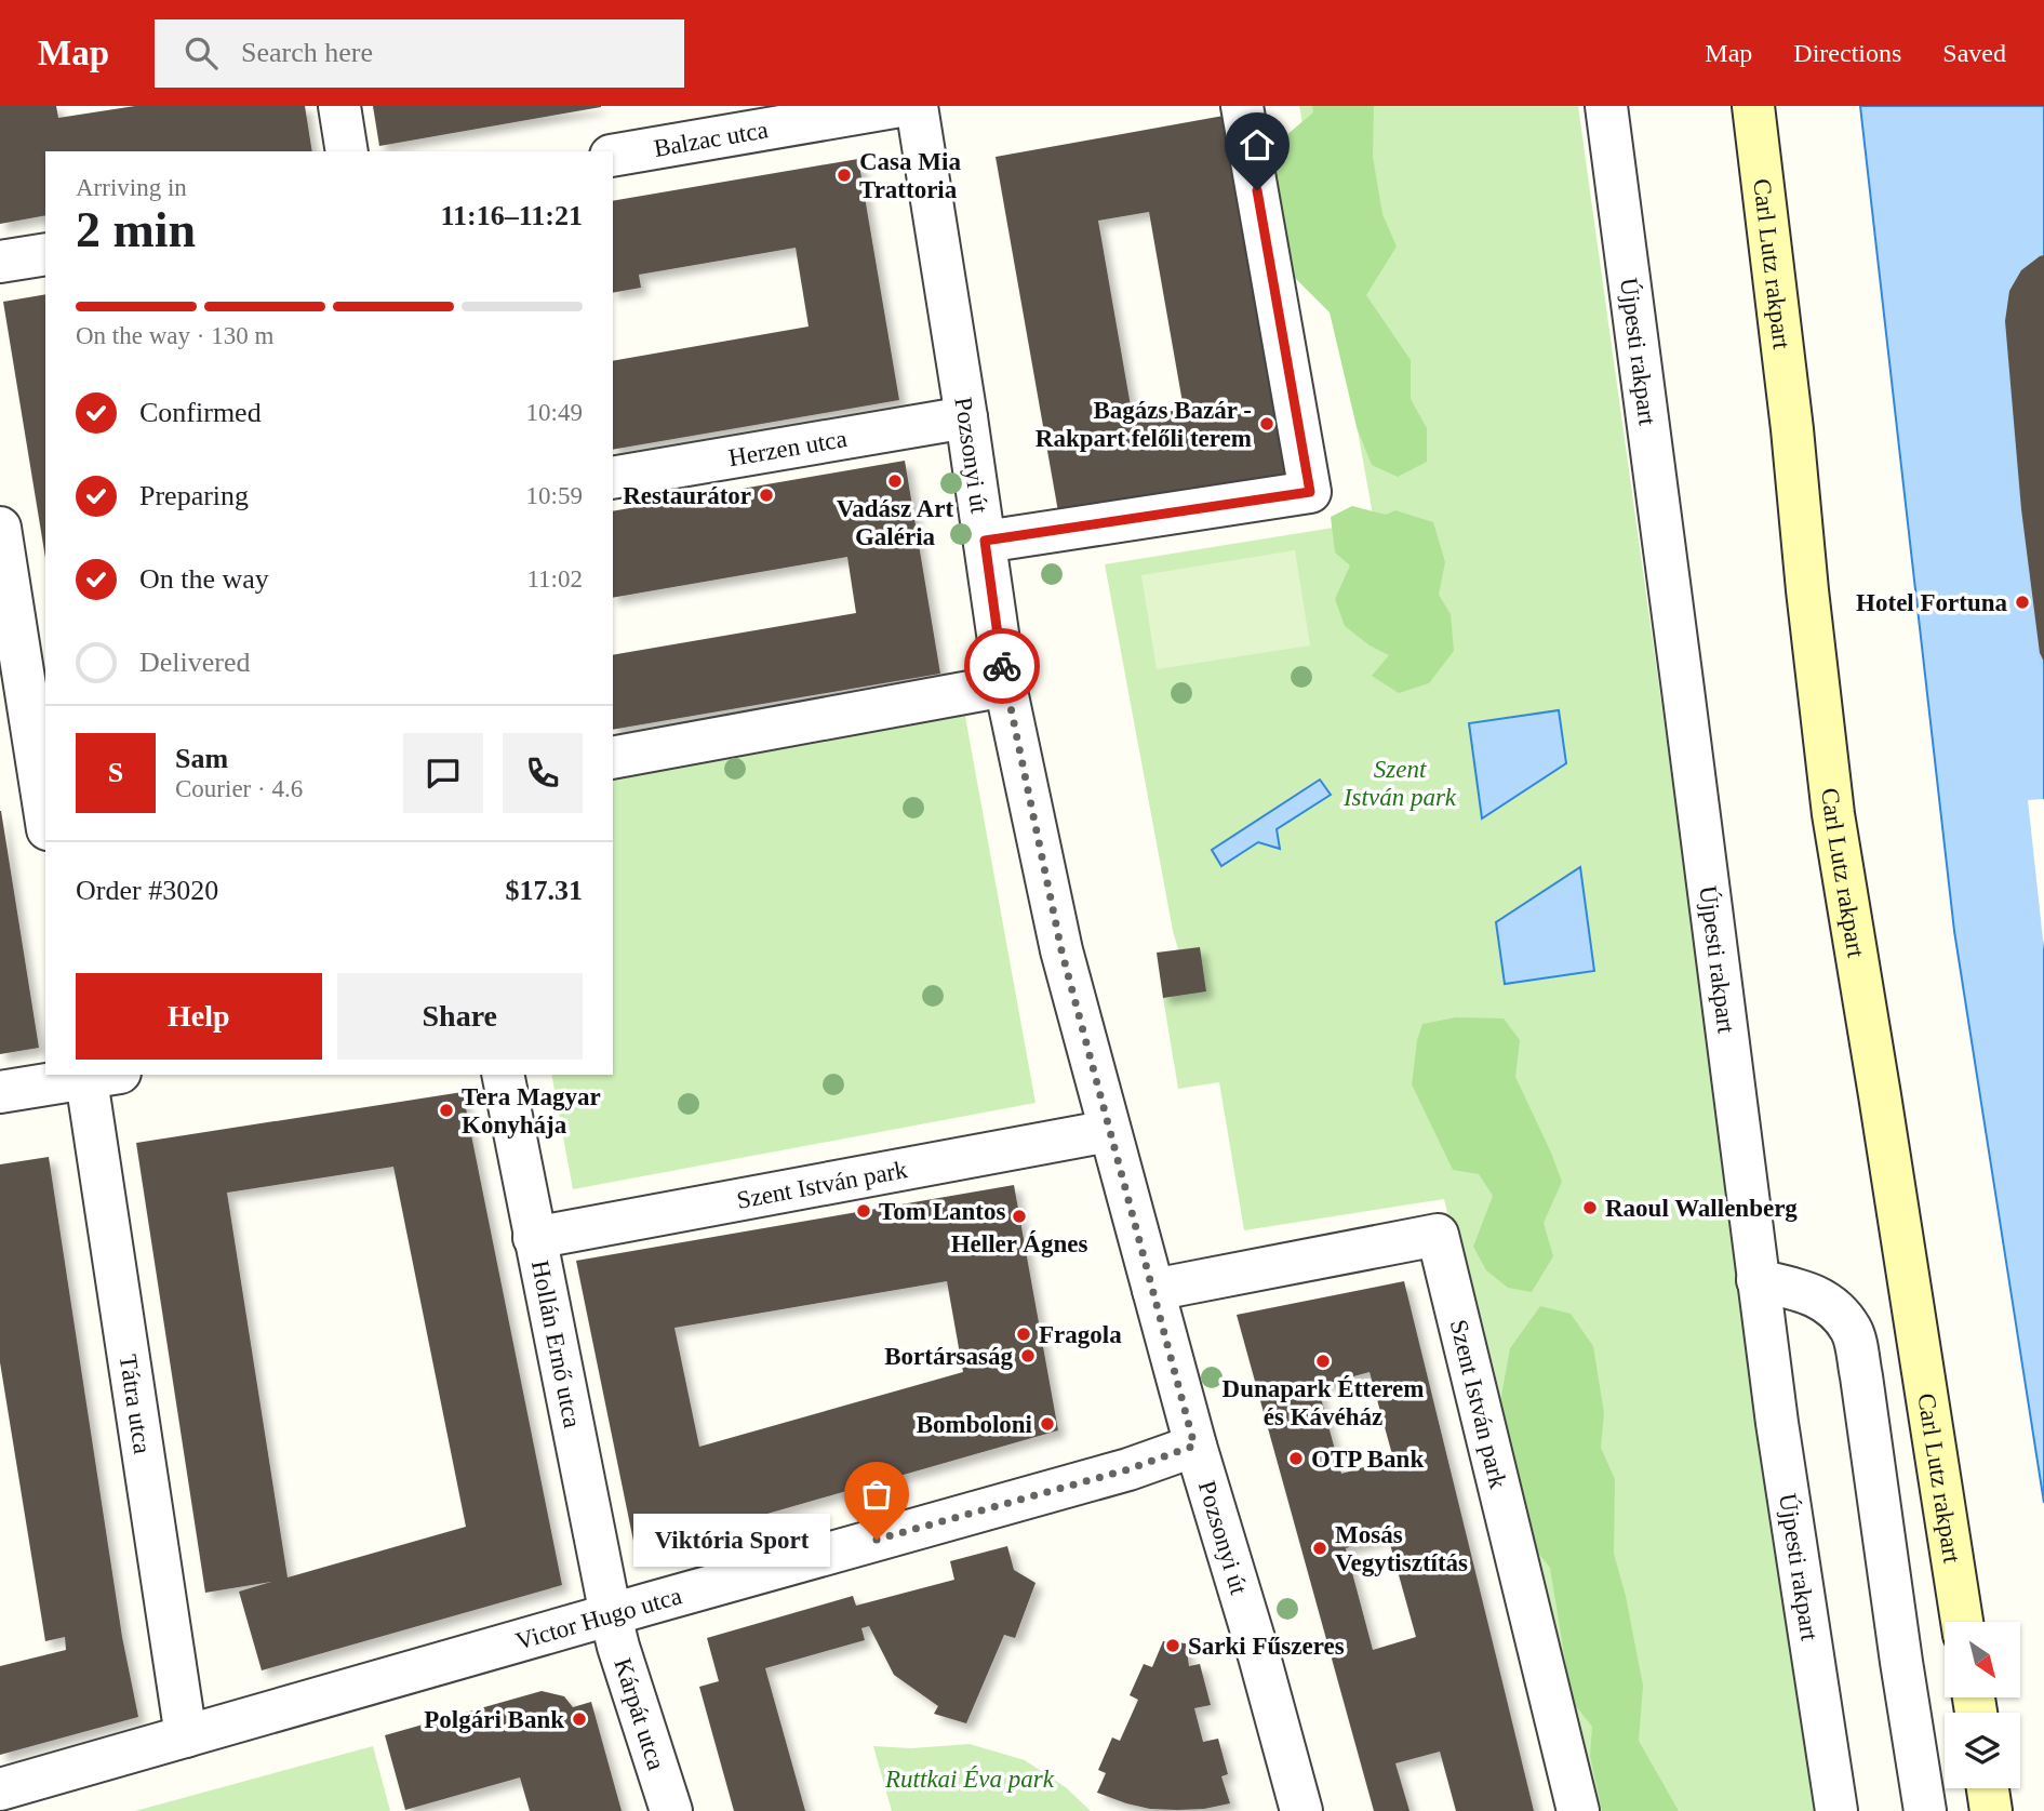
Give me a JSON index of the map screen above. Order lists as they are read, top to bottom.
{
  "streets": {
    "main road": ["Carl Lutz rakpart"],
    "street": [
      "Balzac utca",
      "Újpesti rakpart",
      "Herzen utca",
      "Pozsonyi út",
      "Szent István park",
      "Hollán Ernő utca",
      "Tátra utca",
      "Victor Hugo utca",
      "Kárpát utca"
    ]
  },
  "crossings": [
    ["Herzen utca", "Pozsonyi út"],
    ["Pozsonyi út", "Szent István park"],
    ["Pozsonyi út", "Victor Hugo utca"],
    ["Szent István park", "Hollán Ernő utca"],
    ["Hollán Ernő utca", "Victor Hugo utca"],
    ["Hollán Ernő utca", "Kárpát utca"],
    ["Tátra utca", "Victor Hugo utca"],
    ["Victor Hugo utca", "Kárpát utca"]
  ],
  "parks": ["Szent István park", "Ruttkai Éva park"],
  "places": [
    "Casa Mia Trattoria",
    "Bagázs Bazár - Rakpart felőli terem",
    "Vadász Art Galéria",
    "Restaurátor",
    "Hotel Fortuna",
    "Tera Magyar Konyhája",
    "Raoul Wallenberg",
    "Tom Lantos",
    "Heller Ágnes",
    "Fragola",
    "Bortársaság",
    "Dunapark Étterem és Kávéház",
    "Bomboloni",
    "OTP Bank",
    "Viktória Sport",
    "Mosás Vegytisztítás",
    "Sarki Fűszeres",
    "Polgári Bank"
  ],
  "north": "bottom right",
  "page": {
    "header": "Map",
    "search": "Search here",
    "nav": ["Map", "Directions", "Saved"],
    "heading": ["2 min", "Arriving in", "11:16–11:21"],
    "panel": [
      "Sam",
      "Courier · 4.6",
      "Order #3020",
      "$17.31"
    ],
    "bar": "On the way · 130 m",
    "list": [
      ["Confirmed", "10:49"],
      ["Preparing", "10:59"],
      ["On the way", "11:02"],
      "Delivered"
    ],
    "round": "S",
    "buttons": ["Help", "Share"],
    "bubble": "Viktória Sport"
  }
}
